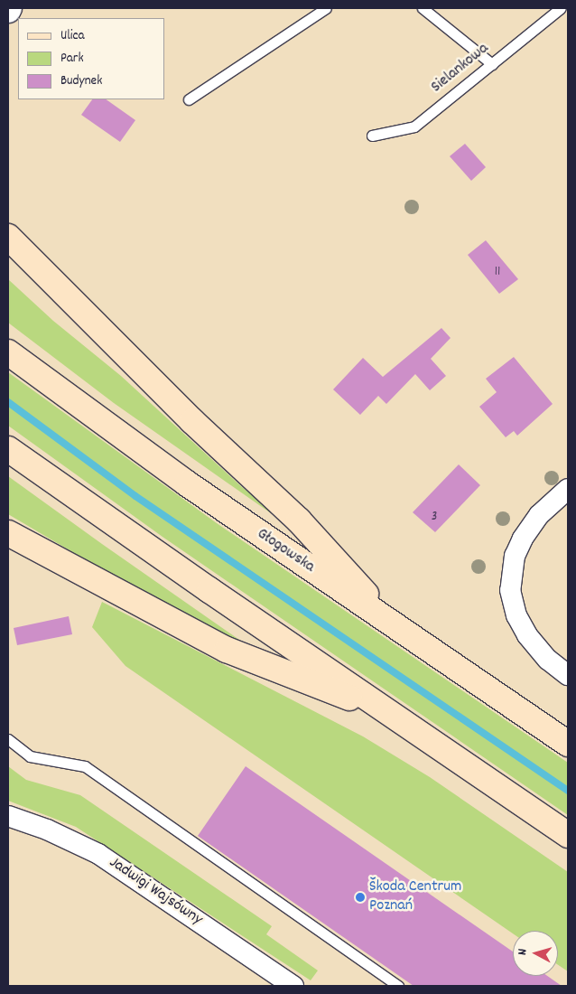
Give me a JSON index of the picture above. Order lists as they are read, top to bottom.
{
  "streets": {
    "main road": ["Głogowska"],
    "street": ["Jadwigi Wajsówny"],
    "lane": ["Sielankowa"]
  },
  "places": ["Škoda Centrum Poznań"],
  "house_numbers": ["11", "3"],
  "legend": ["Ulica", "Park", "Budynek"],
  "north": "left"
}
